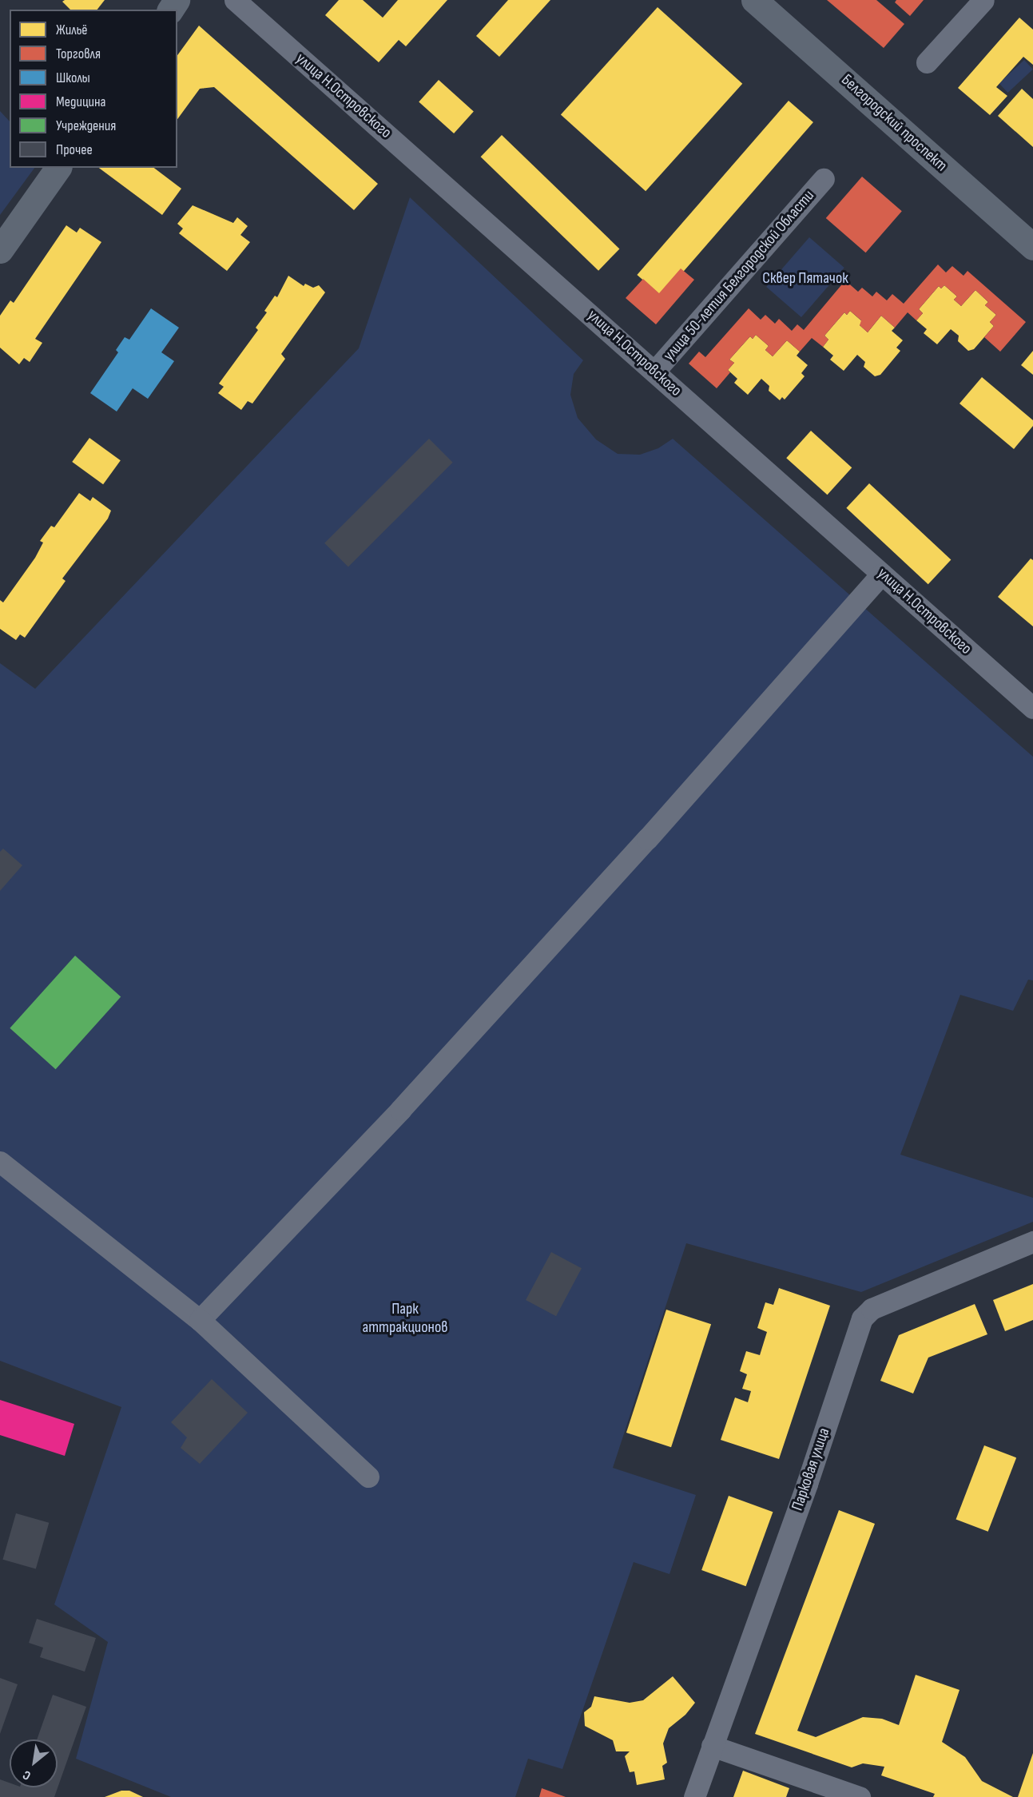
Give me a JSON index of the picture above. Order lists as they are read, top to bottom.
{
  "streets": {
    "main road": ["Белгородский проспект"],
    "street": ["улица Н.Островского", "улица 50-летия Белгородской Области", "Парковая улица"]
  },
  "crossings": [
    ["улица Н.Островского", "улица 50-летия Белгородской Области"]
  ],
  "parks": ["Сквер Пятачок", "Парк аттракционов"],
  "legend": [
    "Жильё",
    "Торговля",
    "Школы",
    "Медицина",
    "Учреждения",
    "Прочее"
  ],
  "north": "bottom left"
}
